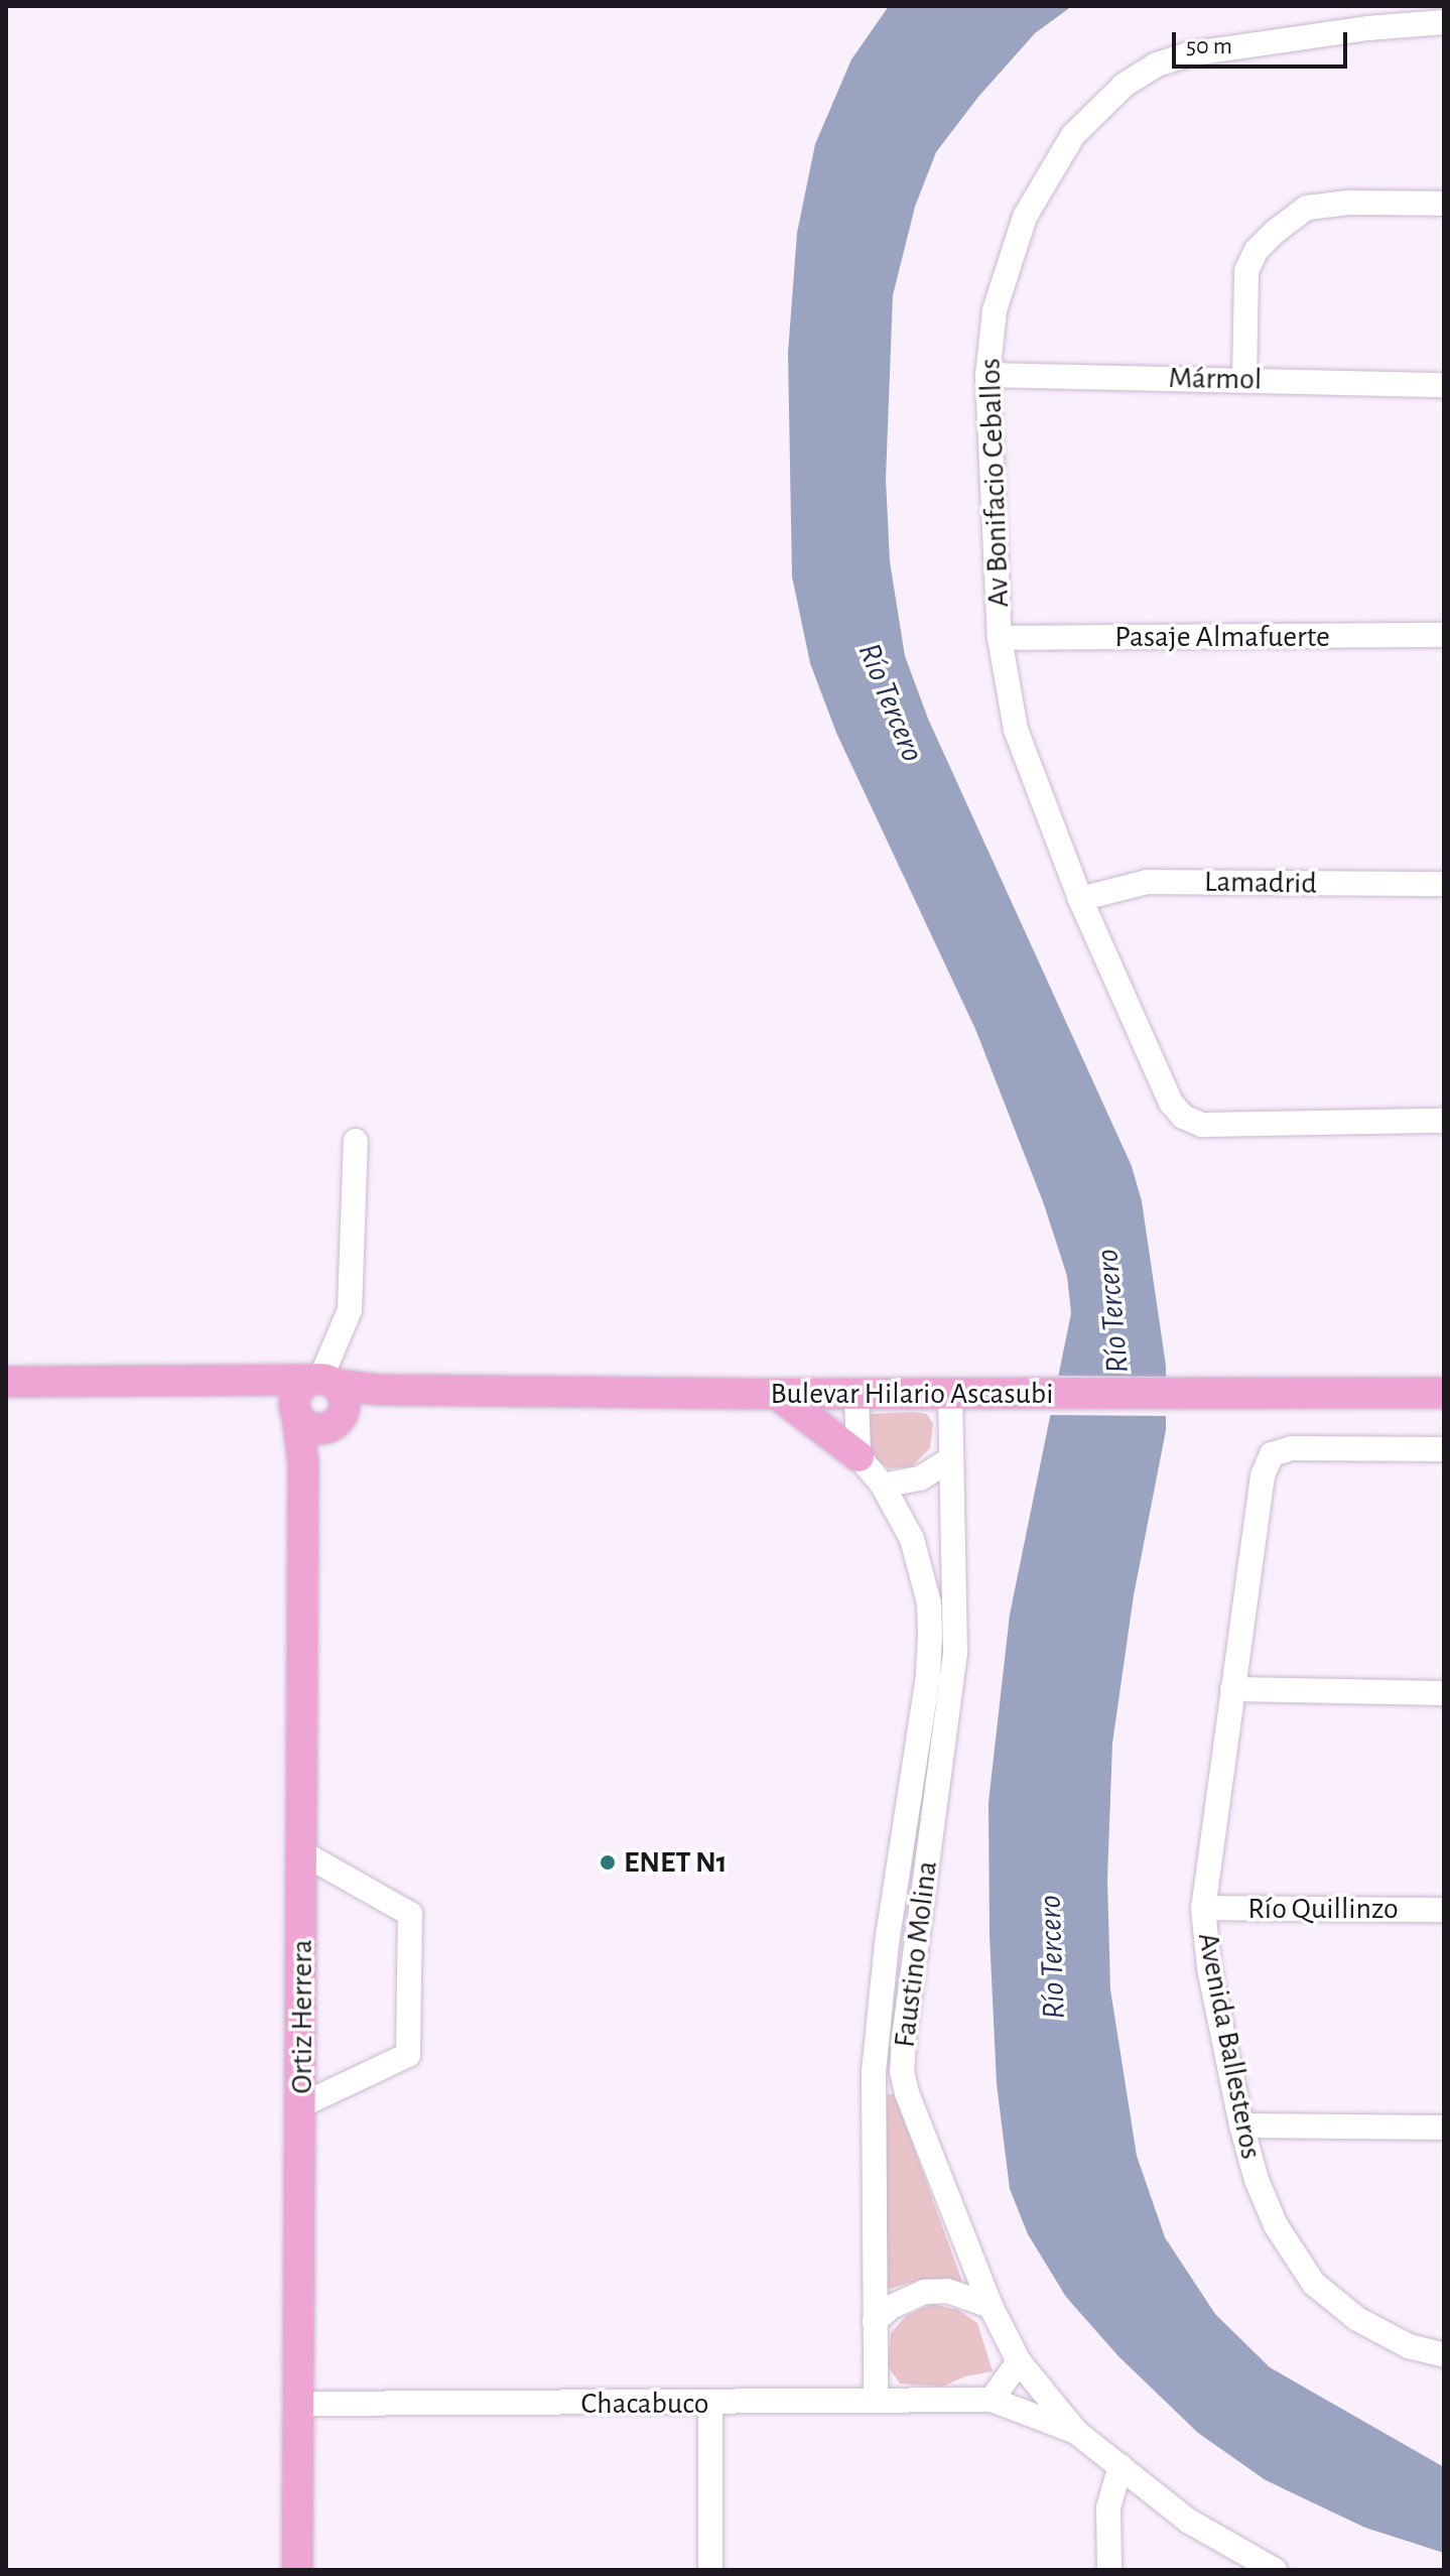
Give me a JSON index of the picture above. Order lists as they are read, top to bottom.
{
  "streets": {
    "main road": ["Bulevar Hilario Ascasubi", "Ortiz Herrera"],
    "street": [
      "Mármol",
      "Av Bonifacio Ceballos",
      "Pasaje Almafuerte",
      "Lamadrid",
      "Río Quillinzo",
      "Faustino Molina",
      "Avenida Ballesteros",
      "Chacabuco"
    ]
  },
  "crossings": [
    ["Mármol", "Av Bonifacio Ceballos"],
    ["Av Bonifacio Ceballos", "Pasaje Almafuerte"],
    ["Av Bonifacio Ceballos", "Lamadrid"],
    ["Bulevar Hilario Ascasubi", "Faustino Molina"],
    ["Bulevar Hilario Ascasubi", "Ortiz Herrera"],
    ["Río Quillinzo", "Avenida Ballesteros"],
    ["Faustino Molina", "Chacabuco"],
    ["Ortiz Herrera", "Chacabuco"]
  ],
  "water": ["Río Tercero"],
  "places": ["ENET N1"],
  "scale_bar": "50 m"
}
